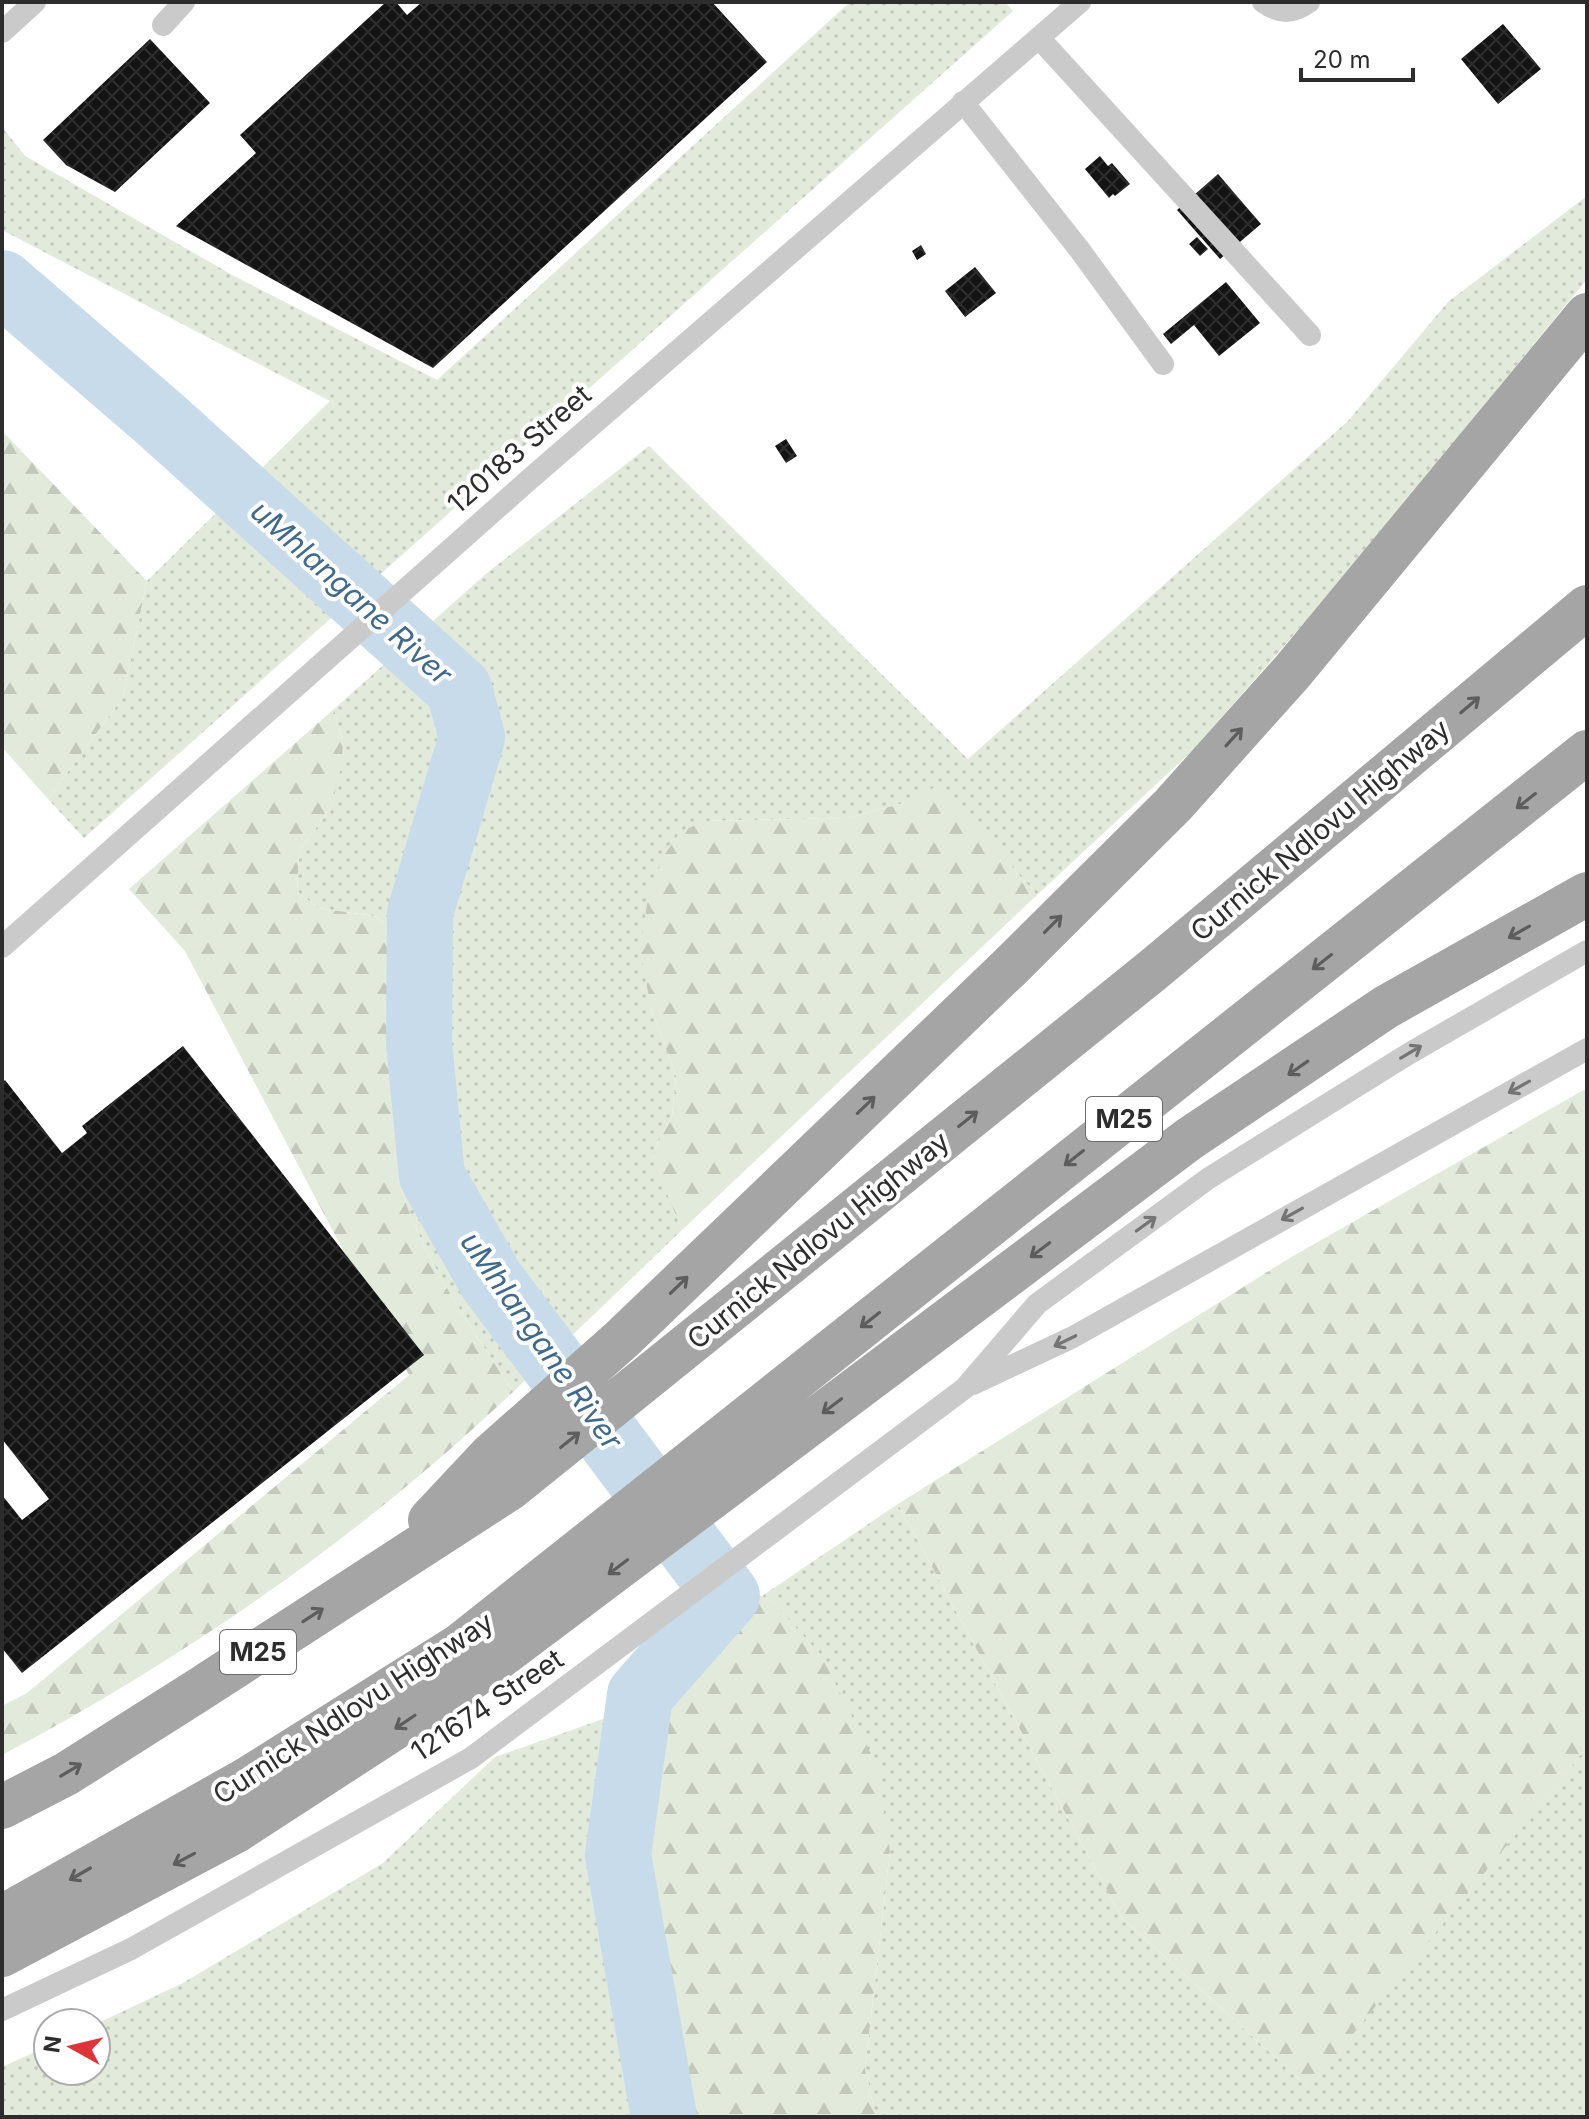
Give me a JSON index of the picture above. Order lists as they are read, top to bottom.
{
  "streets": {
    "main road": ["Curnick Ndlovu Highway", "M25"],
    "lane": ["120183 Street", "121674 Street"]
  },
  "crossings": [
    ["Curnick Ndlovu Highway", "M25"]
  ],
  "water": ["uMhlangane River"],
  "scale_bar": "20 m",
  "north": "left"
}
